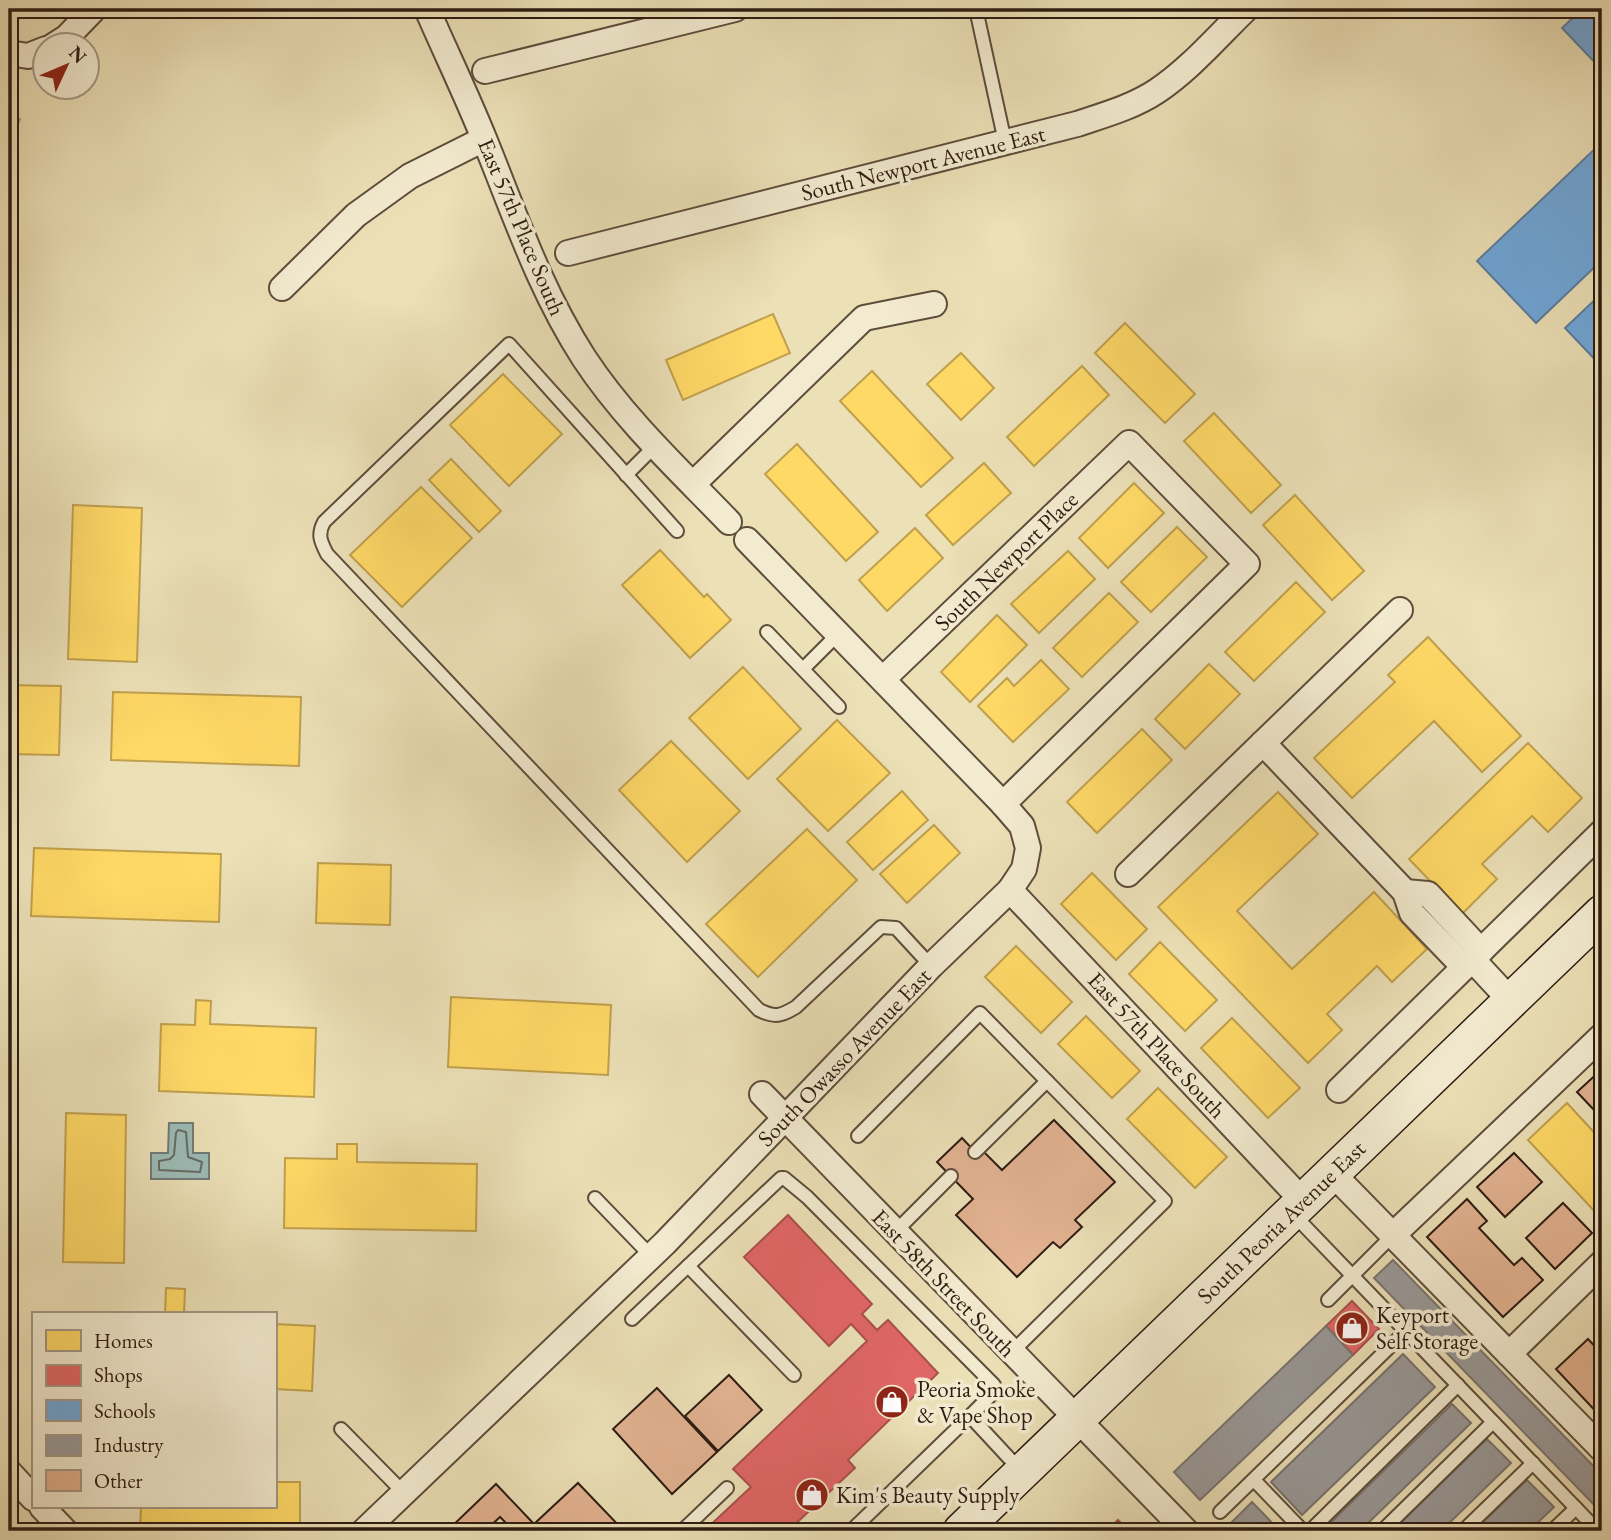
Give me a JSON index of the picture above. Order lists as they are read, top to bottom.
{
  "streets": {
    "main road": ["South Peoria Avenue East"],
    "street": [
      "South Newport Avenue East",
      "East 57th Place South",
      "South Newport Place",
      "South Owasso Avenue East",
      "East 58th Street South"
    ]
  },
  "crossings": [
    ["East 57th Place South", "South Owasso Avenue East"],
    ["East 57th Place South", "South Peoria Avenue East"],
    ["South Newport Place", "South Owasso Avenue East"],
    ["South Owasso Avenue East", "East 58th Street South"],
    ["South Peoria Avenue East", "East 58th Street South"]
  ],
  "places": {
    "shop": ["Keyport Self Storage", "Peoria Smoke & Vape Shop", "Kim's Beauty Supply"]
  },
  "legend": [
    "Homes",
    "Shops",
    "Schools",
    "Industry",
    "Other"
  ],
  "north": "top right"
}
